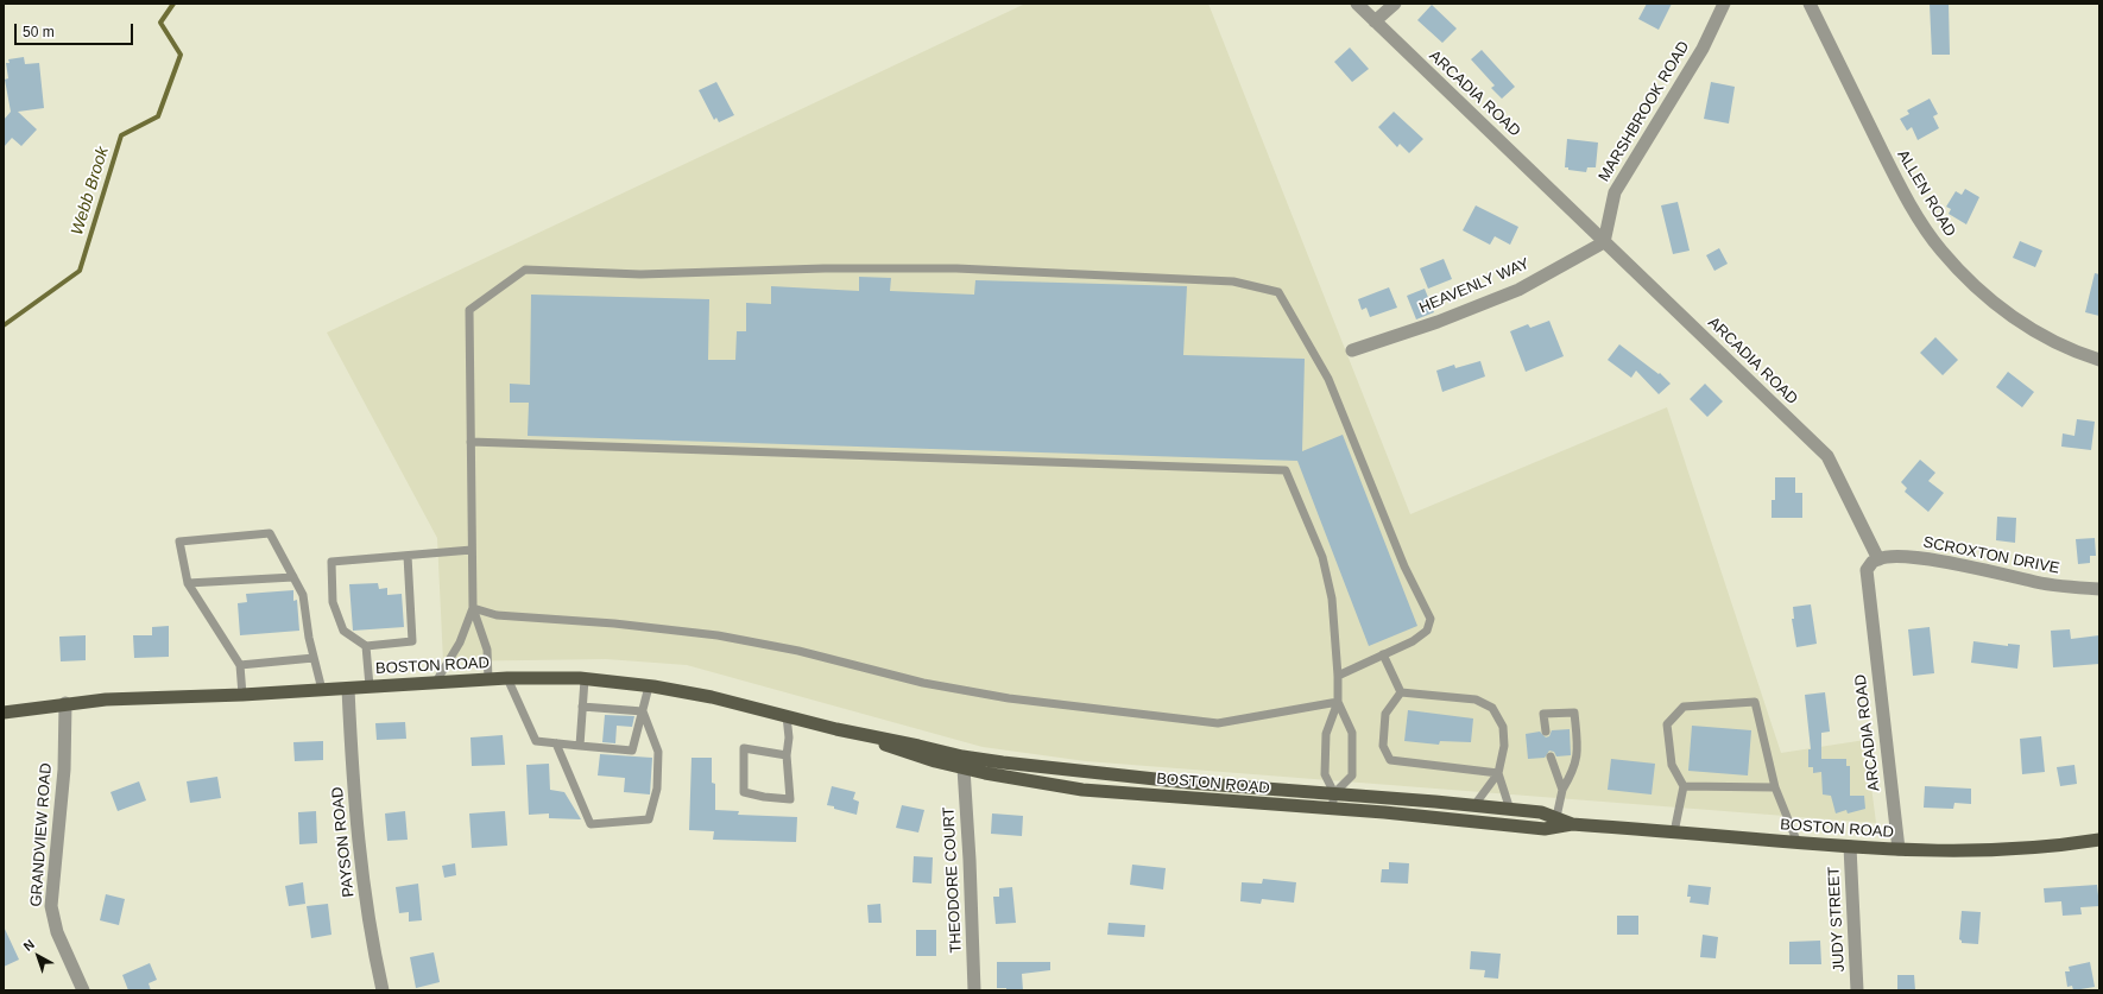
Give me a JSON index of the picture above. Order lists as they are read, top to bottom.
{
  "streets": {
    "main road": ["BOSTON ROAD"],
    "street": [
      "ARCADIA ROAD",
      "MARSHBROOK ROAD",
      "ALLEN ROAD",
      "HEAVENLY WAY",
      "SCROXTON DRIVE",
      "GRANDVIEW ROAD",
      "PAYSON ROAD",
      "THEODORE COURT",
      "JUDY STREET"
    ]
  },
  "crossings": [
    ["ARCADIA ROAD", "MARSHBROOK ROAD"],
    ["ARCADIA ROAD", "HEAVENLY WAY"],
    ["ARCADIA ROAD", "SCROXTON DRIVE"],
    ["ARCADIA ROAD", "BOSTON ROAD"],
    ["MARSHBROOK ROAD", "HEAVENLY WAY"],
    ["BOSTON ROAD", "GRANDVIEW ROAD"],
    ["BOSTON ROAD", "PAYSON ROAD"],
    ["BOSTON ROAD", "THEODORE COURT"],
    ["BOSTON ROAD", "JUDY STREET"]
  ],
  "water": ["Webb Brook"],
  "scale_bar": "50 m",
  "north": "top left"
}
